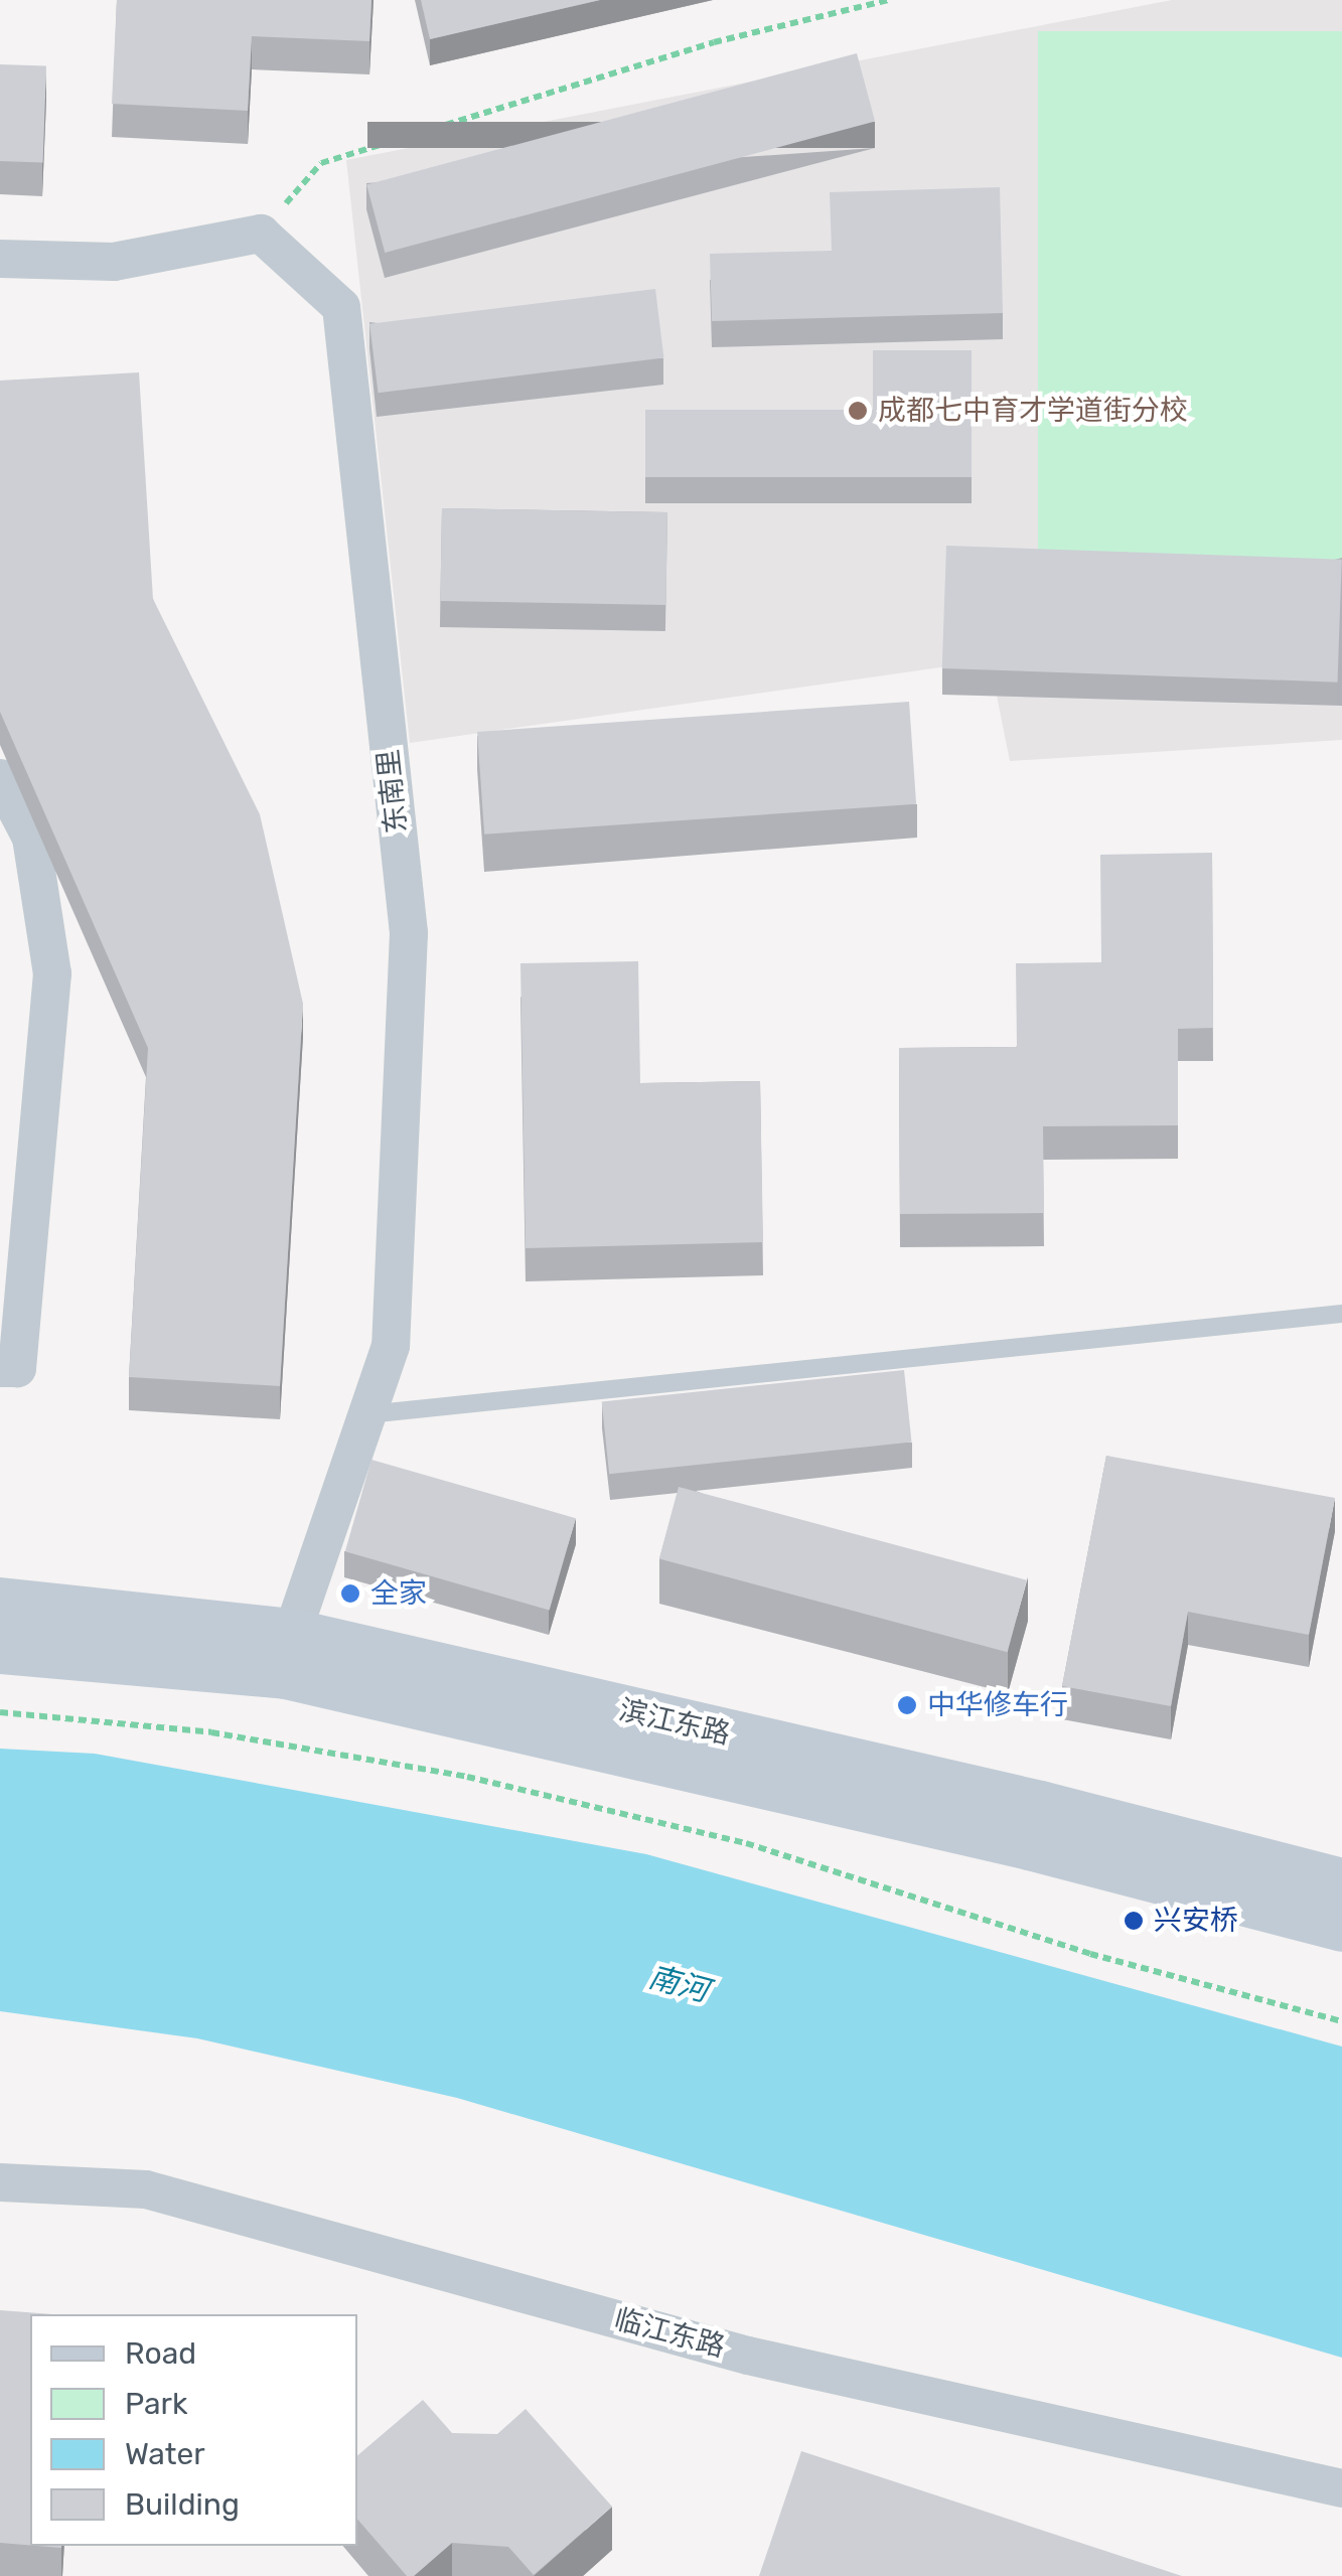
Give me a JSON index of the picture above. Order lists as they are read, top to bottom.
{
  "streets": {
    "main road": ["滨江东路"],
    "street": ["东南里", "临江东路"]
  },
  "crossings": [
    ["东南里", "滨江东路"]
  ],
  "water": ["南河"],
  "places": [
    "成都七中育才学道街分校",
    "全家",
    "中华修车行",
    "兴安桥"
  ],
  "legend": [
    "Road",
    "Park",
    "Water",
    "Building"
  ]
}
